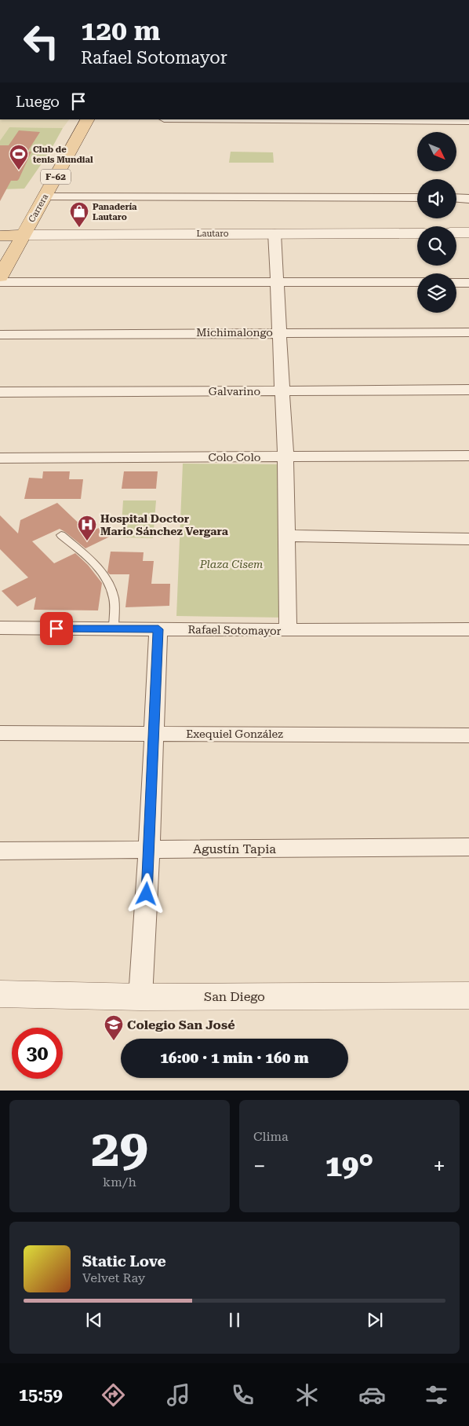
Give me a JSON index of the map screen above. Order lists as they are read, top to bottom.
{
  "streets": {
    "main road": ["F-62", "Carrera", "Lautaro"],
    "street": [
      "Michimalongo",
      "Galvarino",
      "Colo Colo",
      "Rafael Sotomayor",
      "Exequiel González",
      "Agustín Tapia",
      "San Diego"
    ]
  },
  "crossings": [
    ["Carrera", "Lautaro"]
  ],
  "parks": ["Plaza Cisem"],
  "places": {
    "sports": ["Club de tenis Mundial"],
    "shop": ["Panadería Lautaro"],
    "hospital": ["Hospital Doctor Mario Sánchez Vergara"],
    "school or university": ["Colegio San José"]
  },
  "north": "bottom right",
  "page": {
    "turn": ["120 m", "Rafael Sotomayor"],
    "then": "Luego",
    "limit": "30",
    "trip": "16:00 · 1 min · 160 m",
    "tile": [
      ["29", "km/h"],
      "Clima"
    ],
    "heat": ["−", "19°", "+"],
    "song": ["Static Love", "Velvet Ray"],
    "tabs": "15:59"
  }
}
